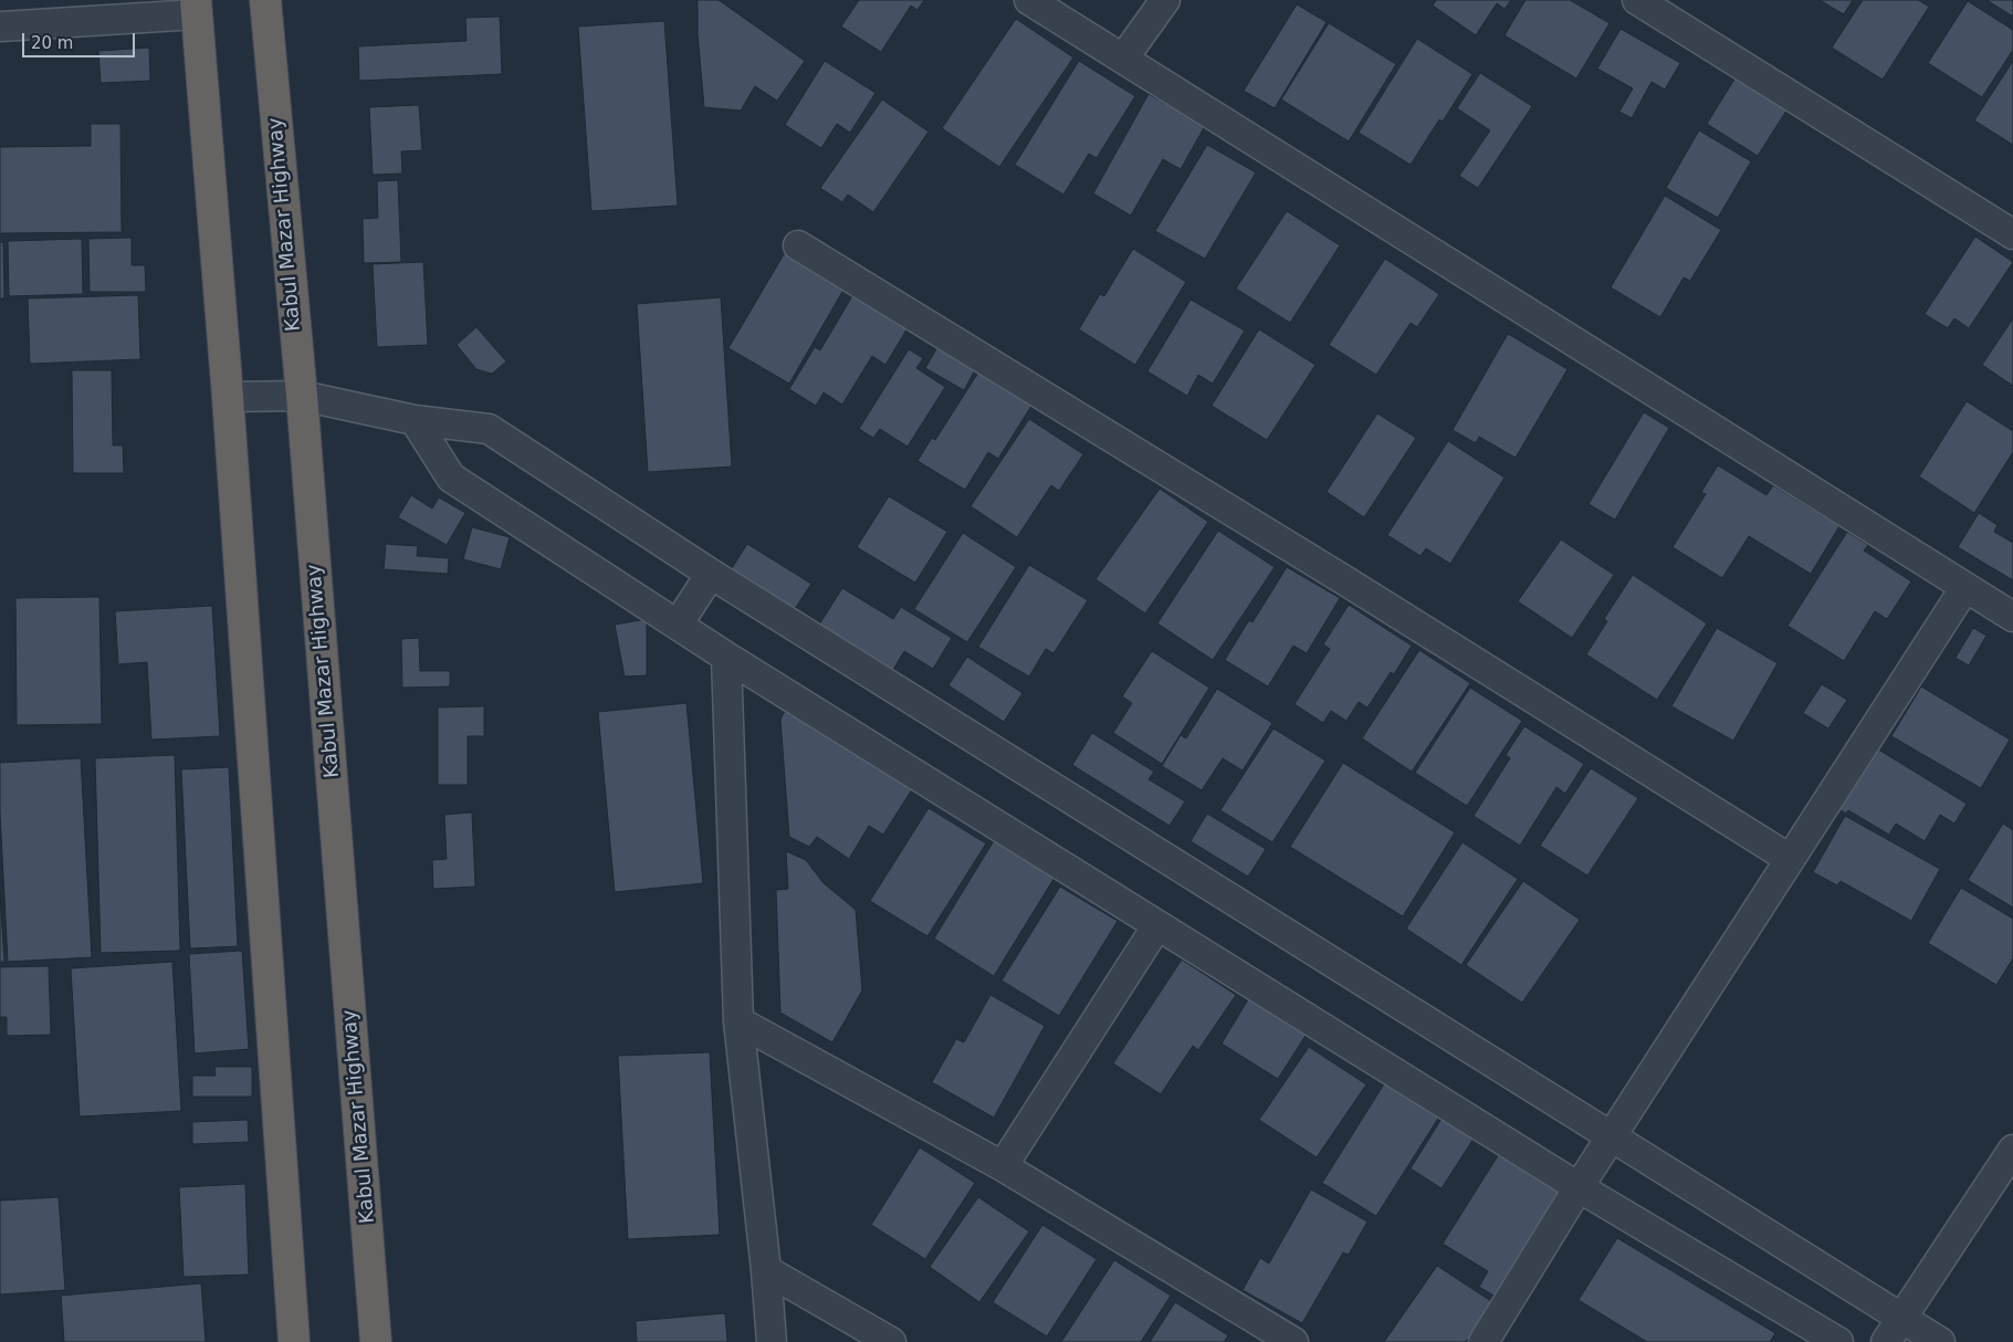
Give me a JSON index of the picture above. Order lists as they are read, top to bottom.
{
  "streets": {
    "highway": ["Kabul Mazar Highway"]
  },
  "scale_bar": "20 m"
}
